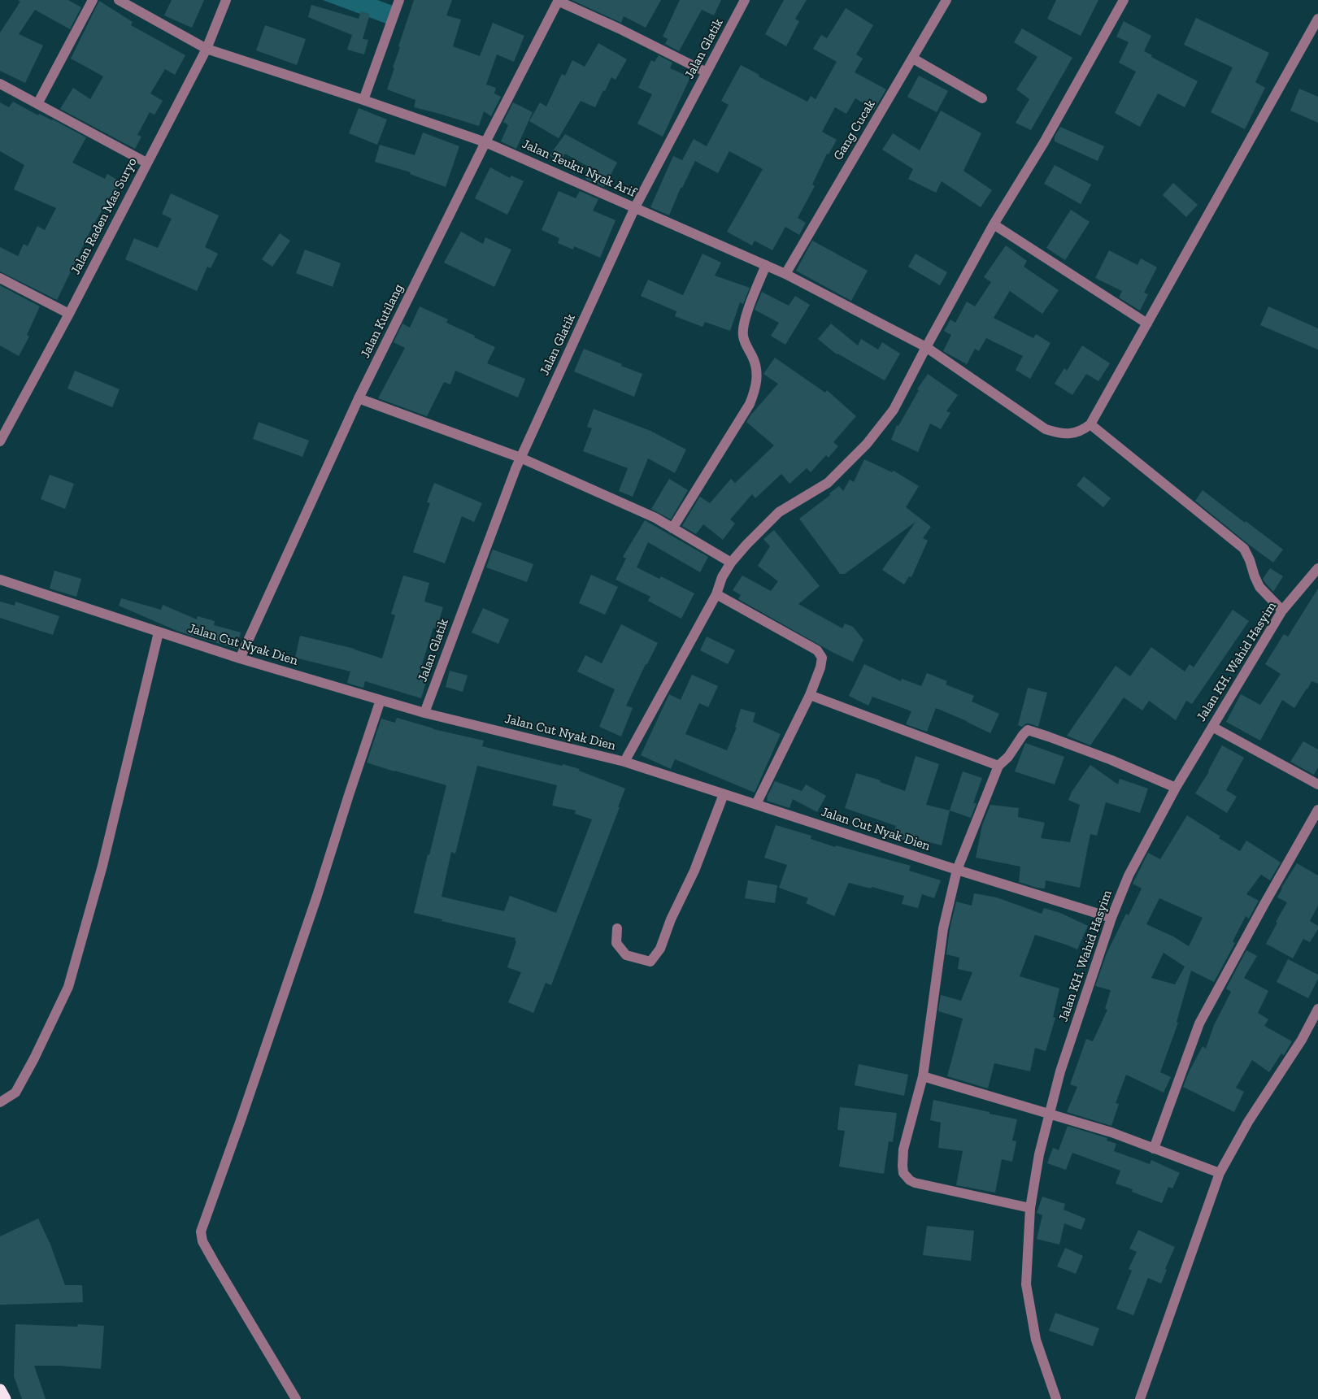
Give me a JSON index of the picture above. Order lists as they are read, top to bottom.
{
  "streets": {
    "street": [
      "Jalan Glatik",
      "Gang Cucak",
      "Jalan Teuku Nyak Arif",
      "Jalan Raden Mas Suryo",
      "Jalan Kutilang",
      "Jalan Cut Nyak Dien",
      "Jalan KH. Wahid Hasyim"
    ]
  },
  "crossings": [
    ["Jalan Glatik", "Jalan Teuku Nyak Arif"],
    ["Jalan Glatik", "Jalan Cut Nyak Dien"],
    ["Gang Cucak", "Jalan Teuku Nyak Arif"],
    ["Jalan Teuku Nyak Arif", "Jalan Raden Mas Suryo"],
    ["Jalan Teuku Nyak Arif", "Jalan Kutilang"],
    ["Jalan Kutilang", "Jalan Cut Nyak Dien"],
    ["Jalan Cut Nyak Dien", "Jalan KH. Wahid Hasyim"]
  ]
}
